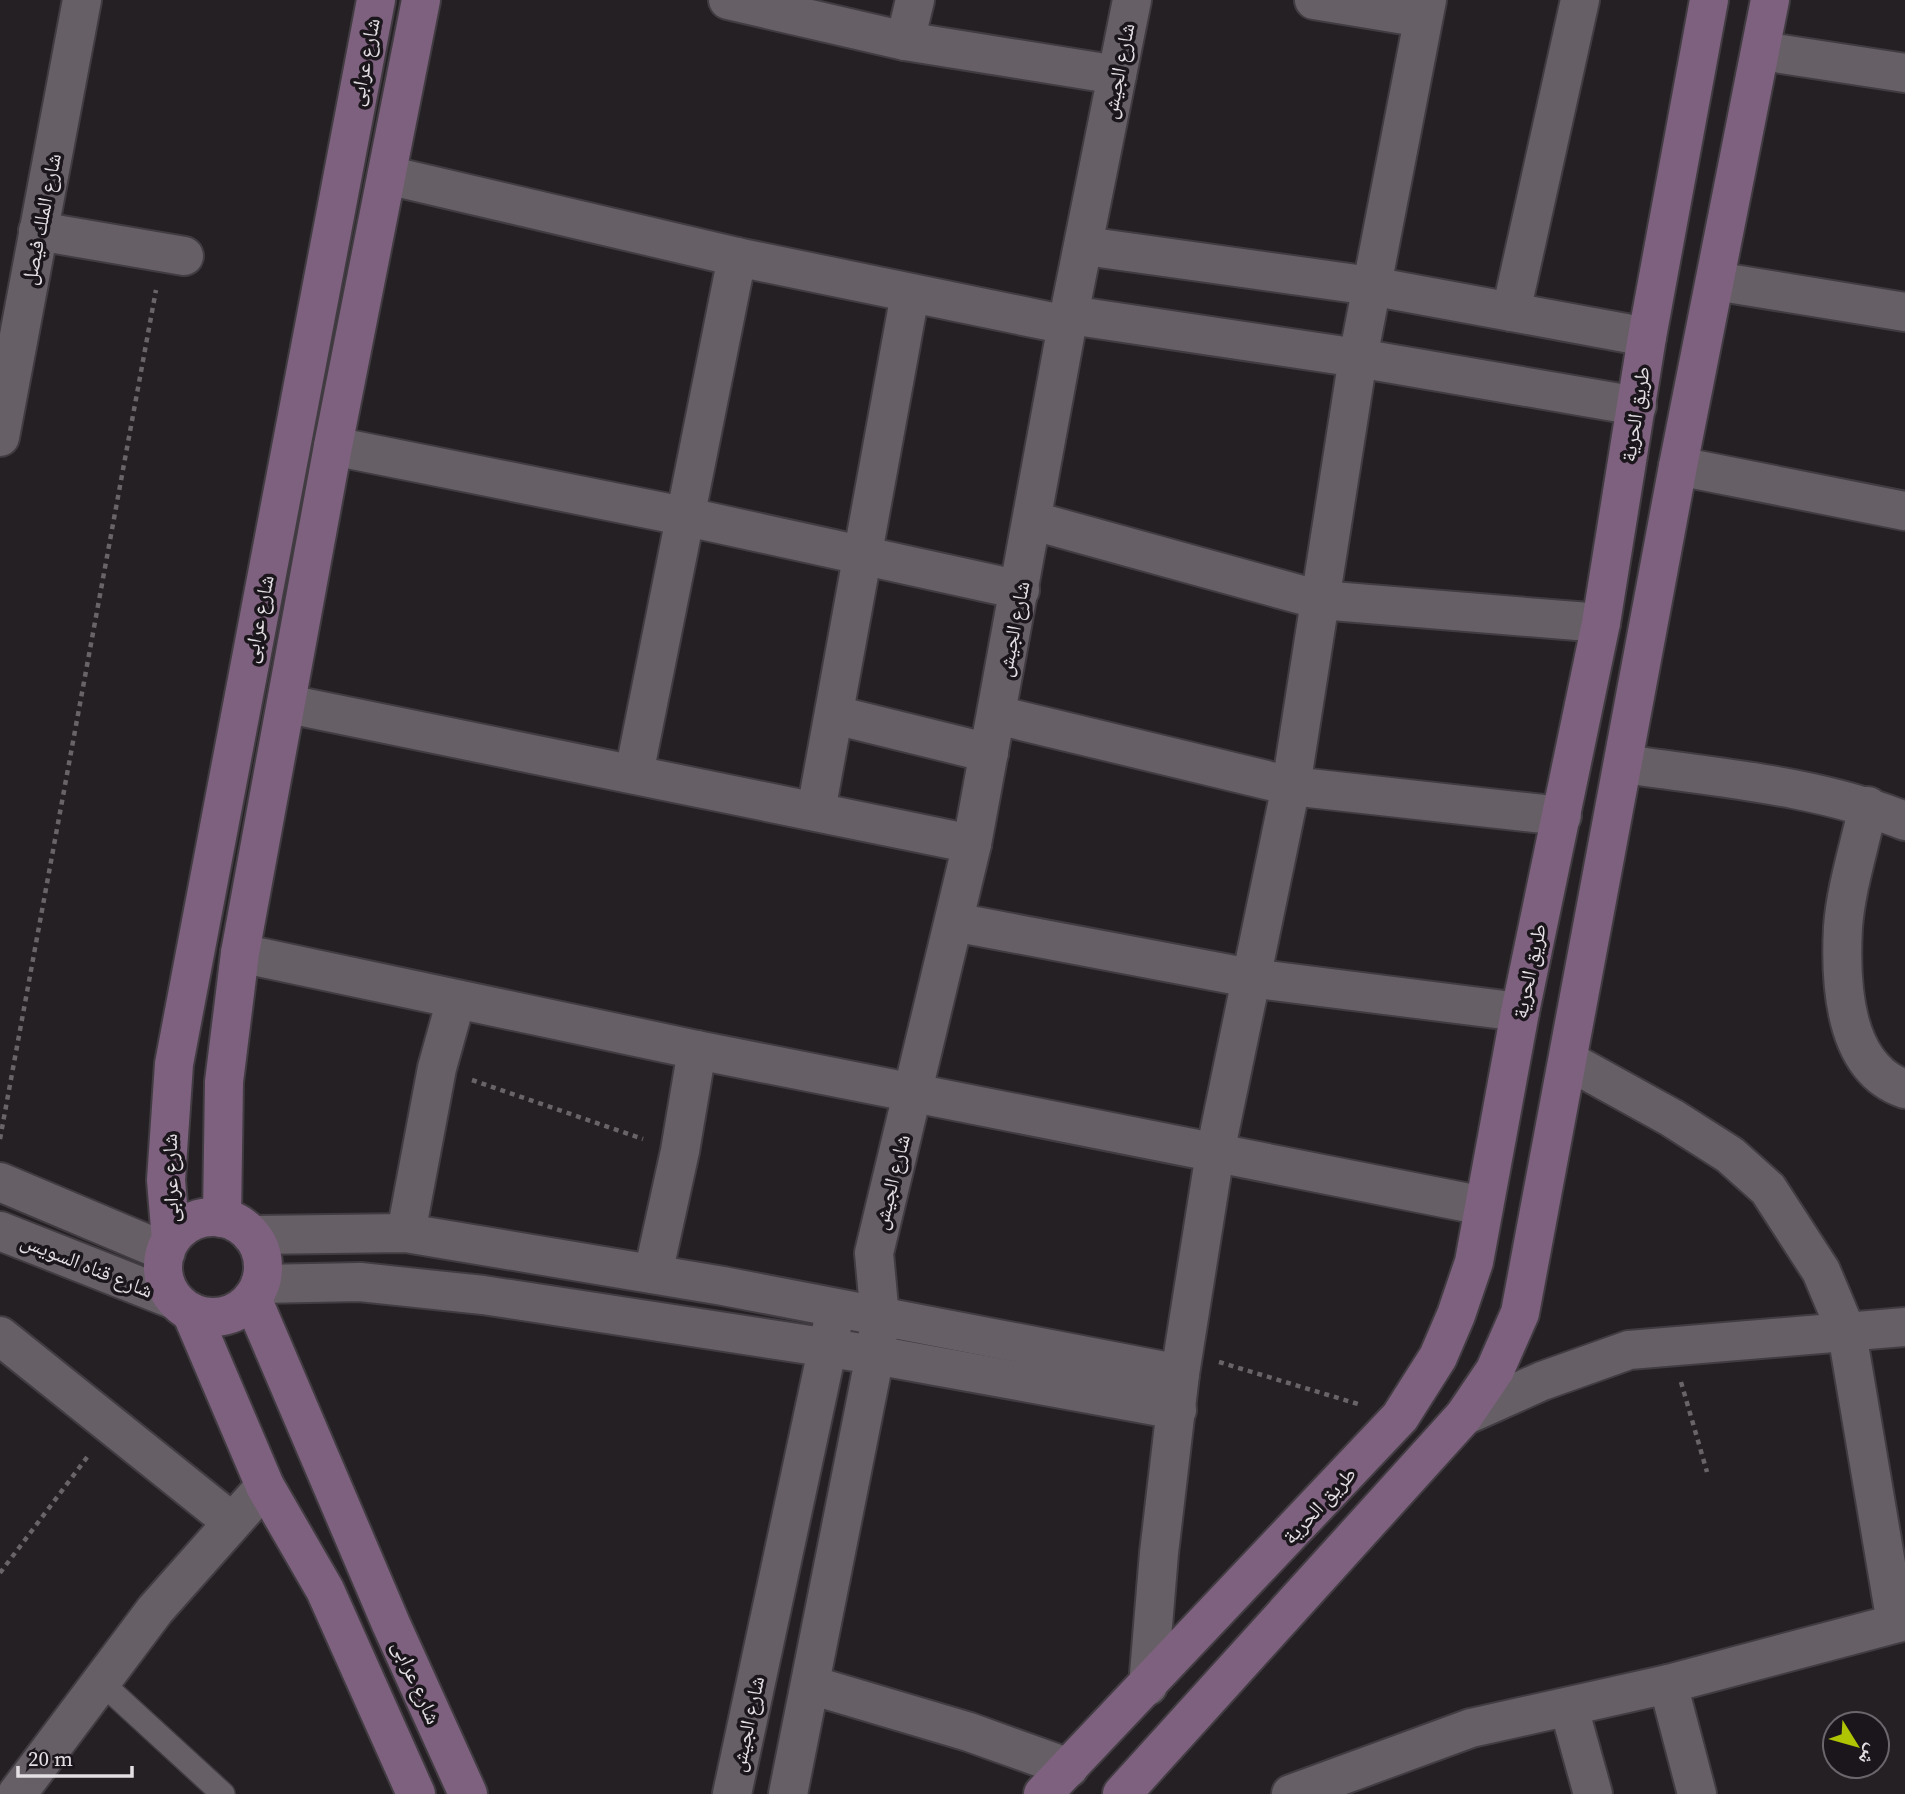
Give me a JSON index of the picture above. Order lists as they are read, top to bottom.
{
  "streets": {
    "main road": ["شارع عرابى", "طريق الحرية"],
    "street": ["شارع الجيش", "شارع الملك فيصل", "شارع قناه السويس"]
  },
  "crossings": [
    ["شارع عرابى", "شارع قناه السويس"]
  ],
  "scale_bar": "20 m",
  "north": "bottom right"
}
